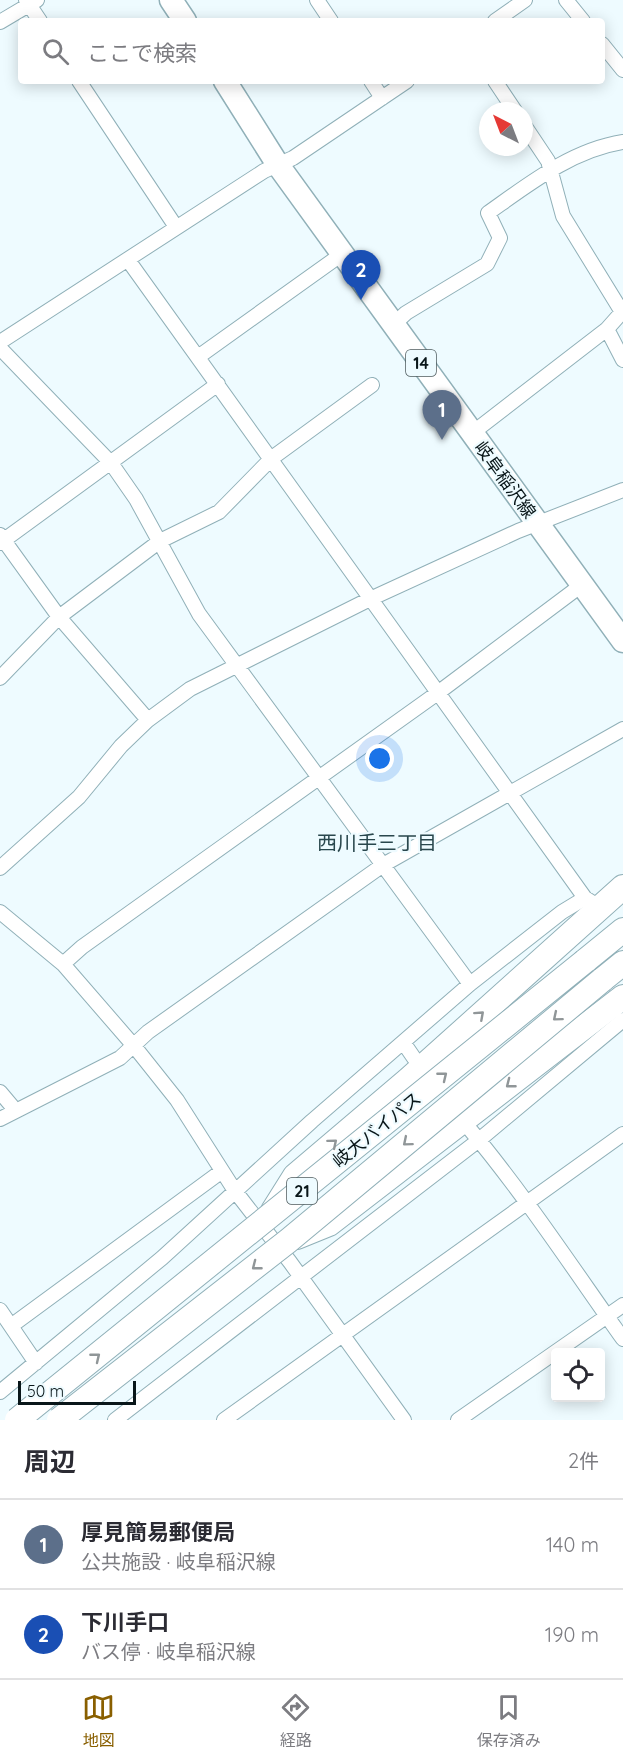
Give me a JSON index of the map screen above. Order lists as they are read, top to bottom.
{
  "streets": {
    "highway": ["岐大バイパス", "21"],
    "main road": ["14", "岐阜稲沢線"]
  },
  "crossings": [
    ["岐大バイパス", "21"]
  ],
  "districts": ["西川手三丁目"],
  "scale_bar": "50 m",
  "north": "top left",
  "page": {
    "search": "ここで検索",
    "pins": ["2", "1"],
    "scale": "50 m",
    "heading": ["周辺", "2件"],
    "list": [
      {
        "mark": "1",
        "name": "厚見簡易郵便局",
        "note": "公共施設 · 岐阜稲沢線",
        "value": "140 m"
      },
      {
        "mark": "2",
        "name": "下川手口",
        "note": "バス停 · 岐阜稲沢線",
        "value": "190 m"
      }
    ],
    "nav": ["地図", "経路", "保存済み"]
  }
}
